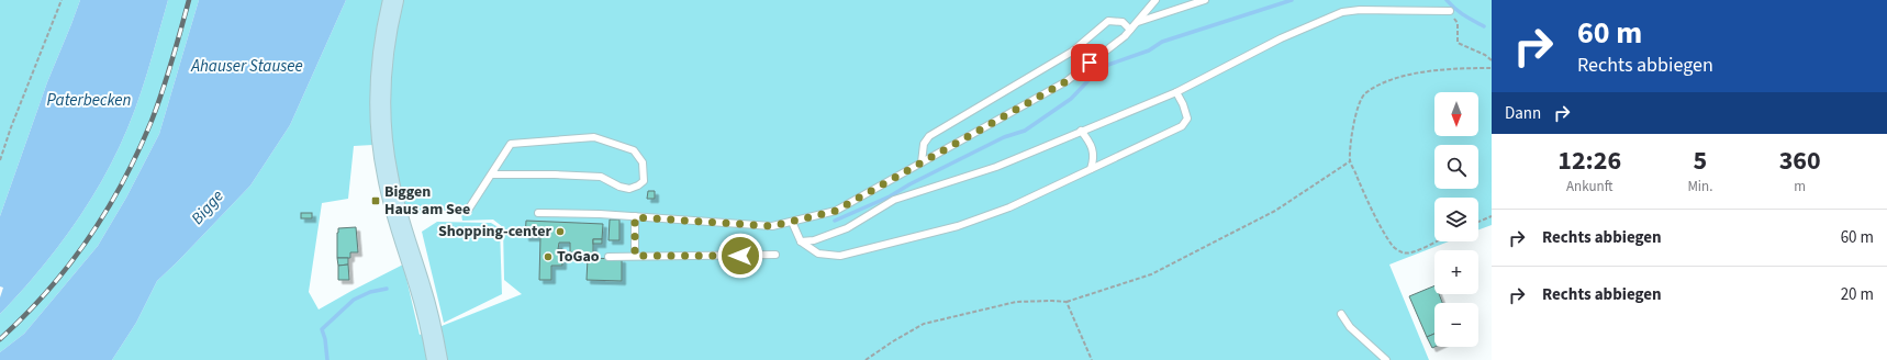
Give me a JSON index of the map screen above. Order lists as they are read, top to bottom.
{
  "water": ["Ahauser Stausee", "Paterbecken", "Bigge"],
  "places": {
    "transit": ["Biggen Haus am See"],
    "other": ["Shopping-center", "ToGao"]
  },
  "north": "bottom",
  "page": {
    "turn": ["60 m", "Rechts abbiegen"],
    "map_buttons": ["+", "−"],
    "then": "Dann",
    "eta": [
      "12:26",
      "Ankunft",
      "5",
      "Min.",
      "360",
      "m"
    ],
    "list": [
      {
        "name": "Rechts abbiegen",
        "value": "60 m"
      },
      {
        "name": "Rechts abbiegen",
        "value": "20 m"
      }
    ]
  }
}
